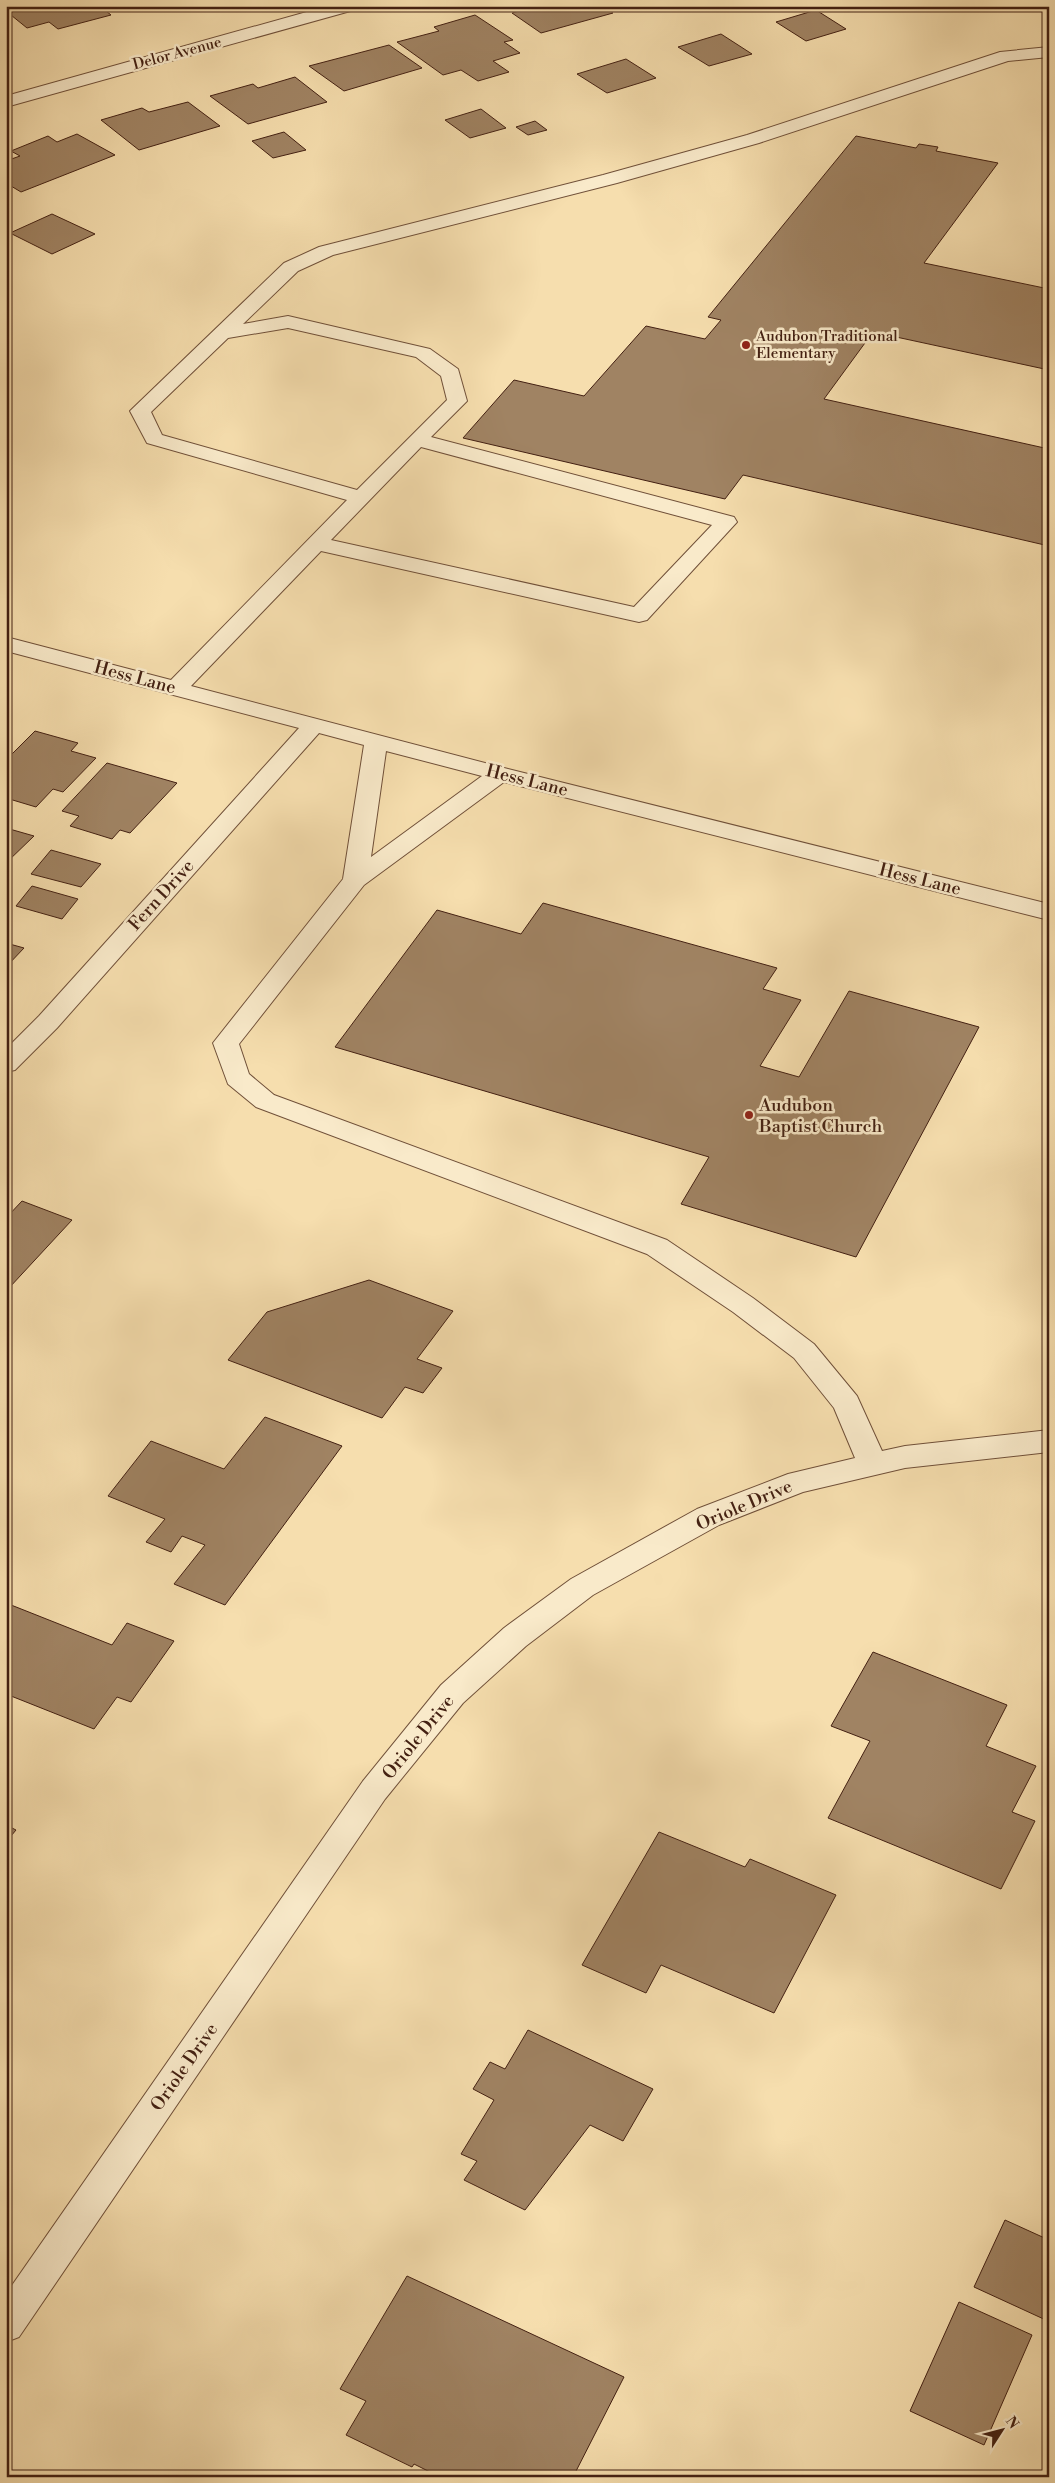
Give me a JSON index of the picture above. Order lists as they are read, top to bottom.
{
  "streets": {
    "street": [
      "Delor Avenue",
      "Hess Lane",
      "Fern Drive",
      "Oriole Drive"
    ]
  },
  "crossings": [
    ["Hess Lane", "Fern Drive"]
  ],
  "places": ["Audubon Traditional Elementary", "Audubon Baptist Church"],
  "north": "top right"
}
